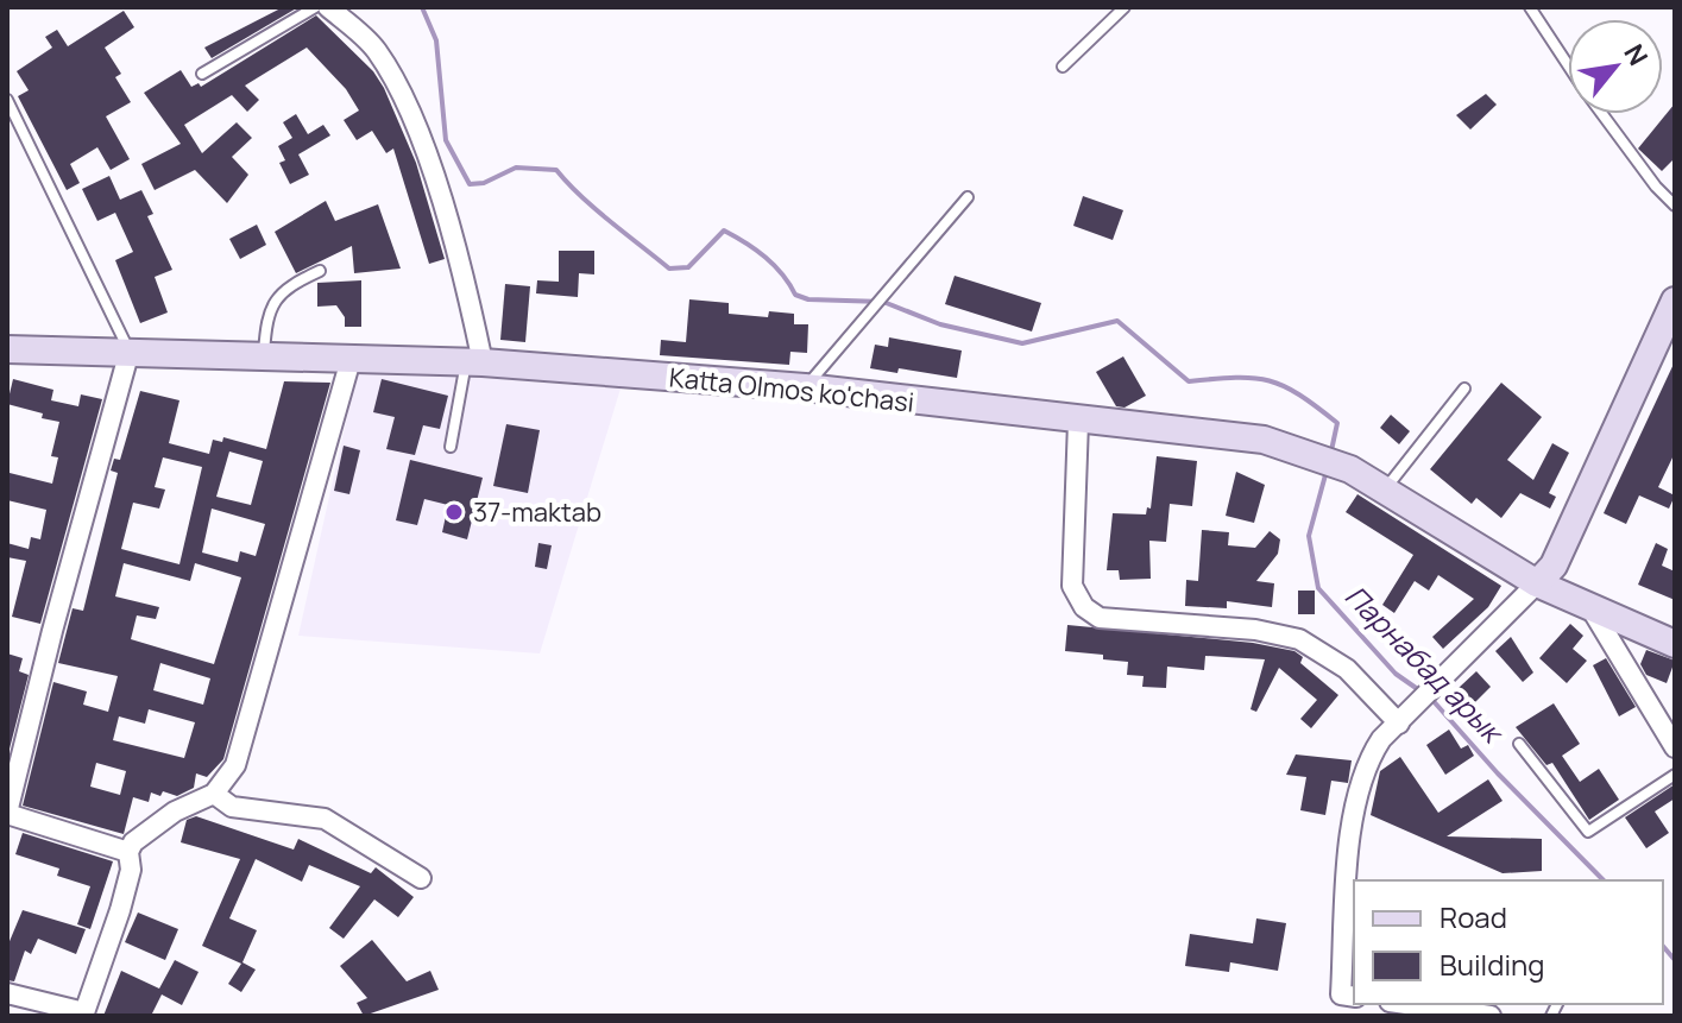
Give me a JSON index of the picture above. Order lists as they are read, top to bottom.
{
  "streets": {
    "street": ["Katta Olmos ko'chasi"]
  },
  "water": ["Парнабад арык"],
  "places": ["37-maktab"],
  "legend": ["Road", "Building"],
  "north": "top right"
}
